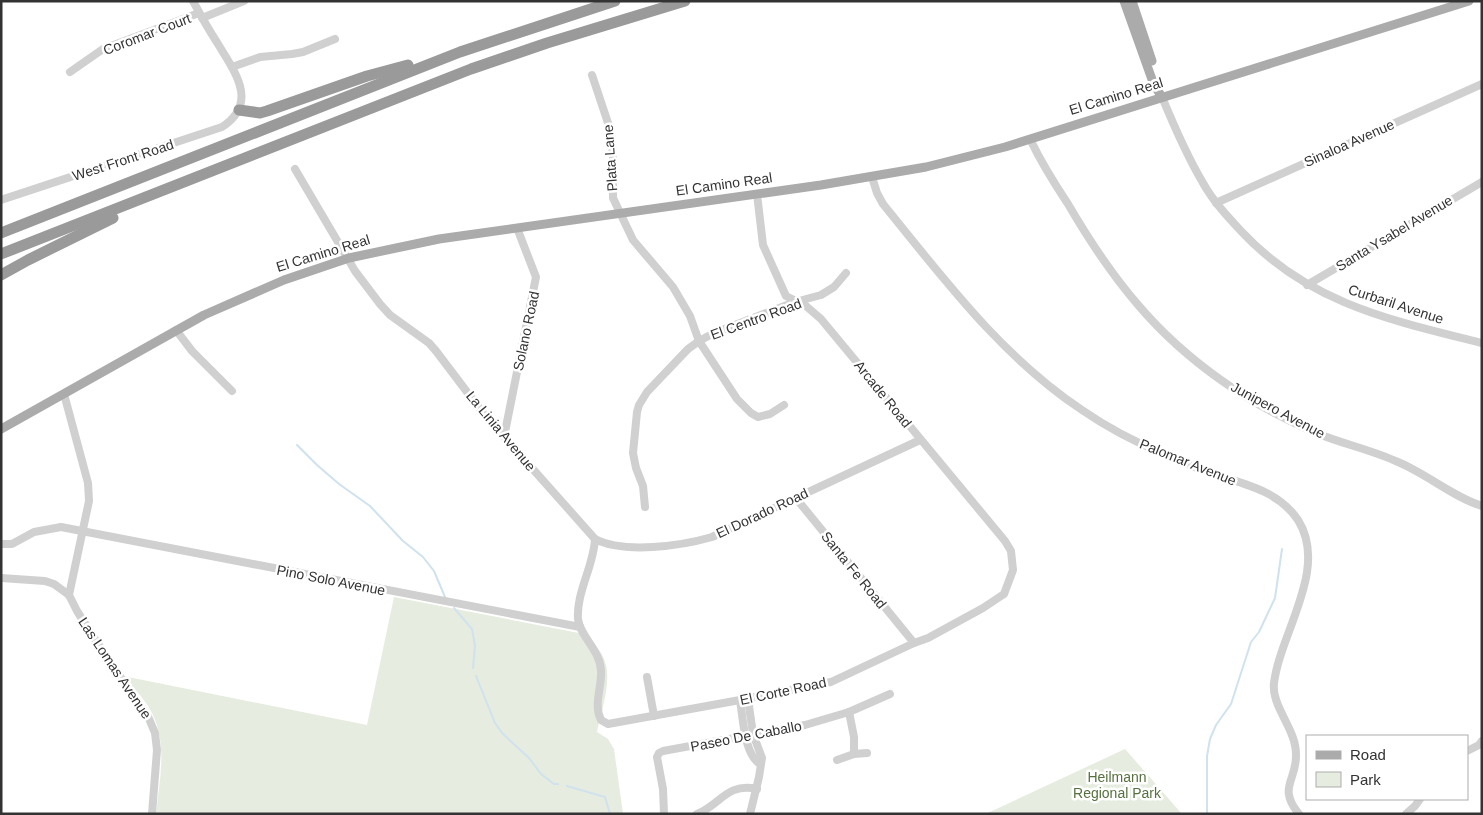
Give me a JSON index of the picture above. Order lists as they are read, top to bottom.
{
  "streets": {
    "main road": ["El Camino Real", "Curbaril Avenue"],
    "street": [
      "Coromar Court",
      "Sinaloa Avenue",
      "Plata Lane",
      "West Front Road",
      "Santa Ysabel Avenue",
      "El Centro Road",
      "Solano Road",
      "Arcade Road",
      "Junipero Avenue",
      "La Linia Avenue",
      "Palomar Avenue",
      "El Dorado Road",
      "Santa Fe Road",
      "Pino Solo Avenue",
      "Las Lomas Avenue",
      "El Corte Road",
      "Paseo De Caballo"
    ]
  },
  "crossings": [
    ["El Camino Real", "Plata Lane"],
    ["El Camino Real", "Curbaril Avenue"],
    ["El Camino Real", "Solano Road"],
    ["El Camino Real", "Arcade Road"],
    ["El Camino Real", "Junipero Avenue"],
    ["El Camino Real", "La Linia Avenue"],
    ["El Camino Real", "Palomar Avenue"],
    ["Sinaloa Avenue", "Curbaril Avenue"],
    ["Plata Lane", "El Centro Road"],
    ["Santa Ysabel Avenue", "Curbaril Avenue"],
    ["El Centro Road", "Arcade Road"],
    ["Solano Road", "La Linia Avenue"],
    ["Arcade Road", "El Dorado Road"],
    ["Arcade Road", "El Corte Road"],
    ["La Linia Avenue", "El Dorado Road"],
    ["El Dorado Road", "Santa Fe Road"],
    ["Santa Fe Road", "El Corte Road"],
    ["Pino Solo Avenue", "El Corte Road"]
  ],
  "parks": ["Heilmann Regional Park"],
  "legend": ["Road", "Park"]
}
